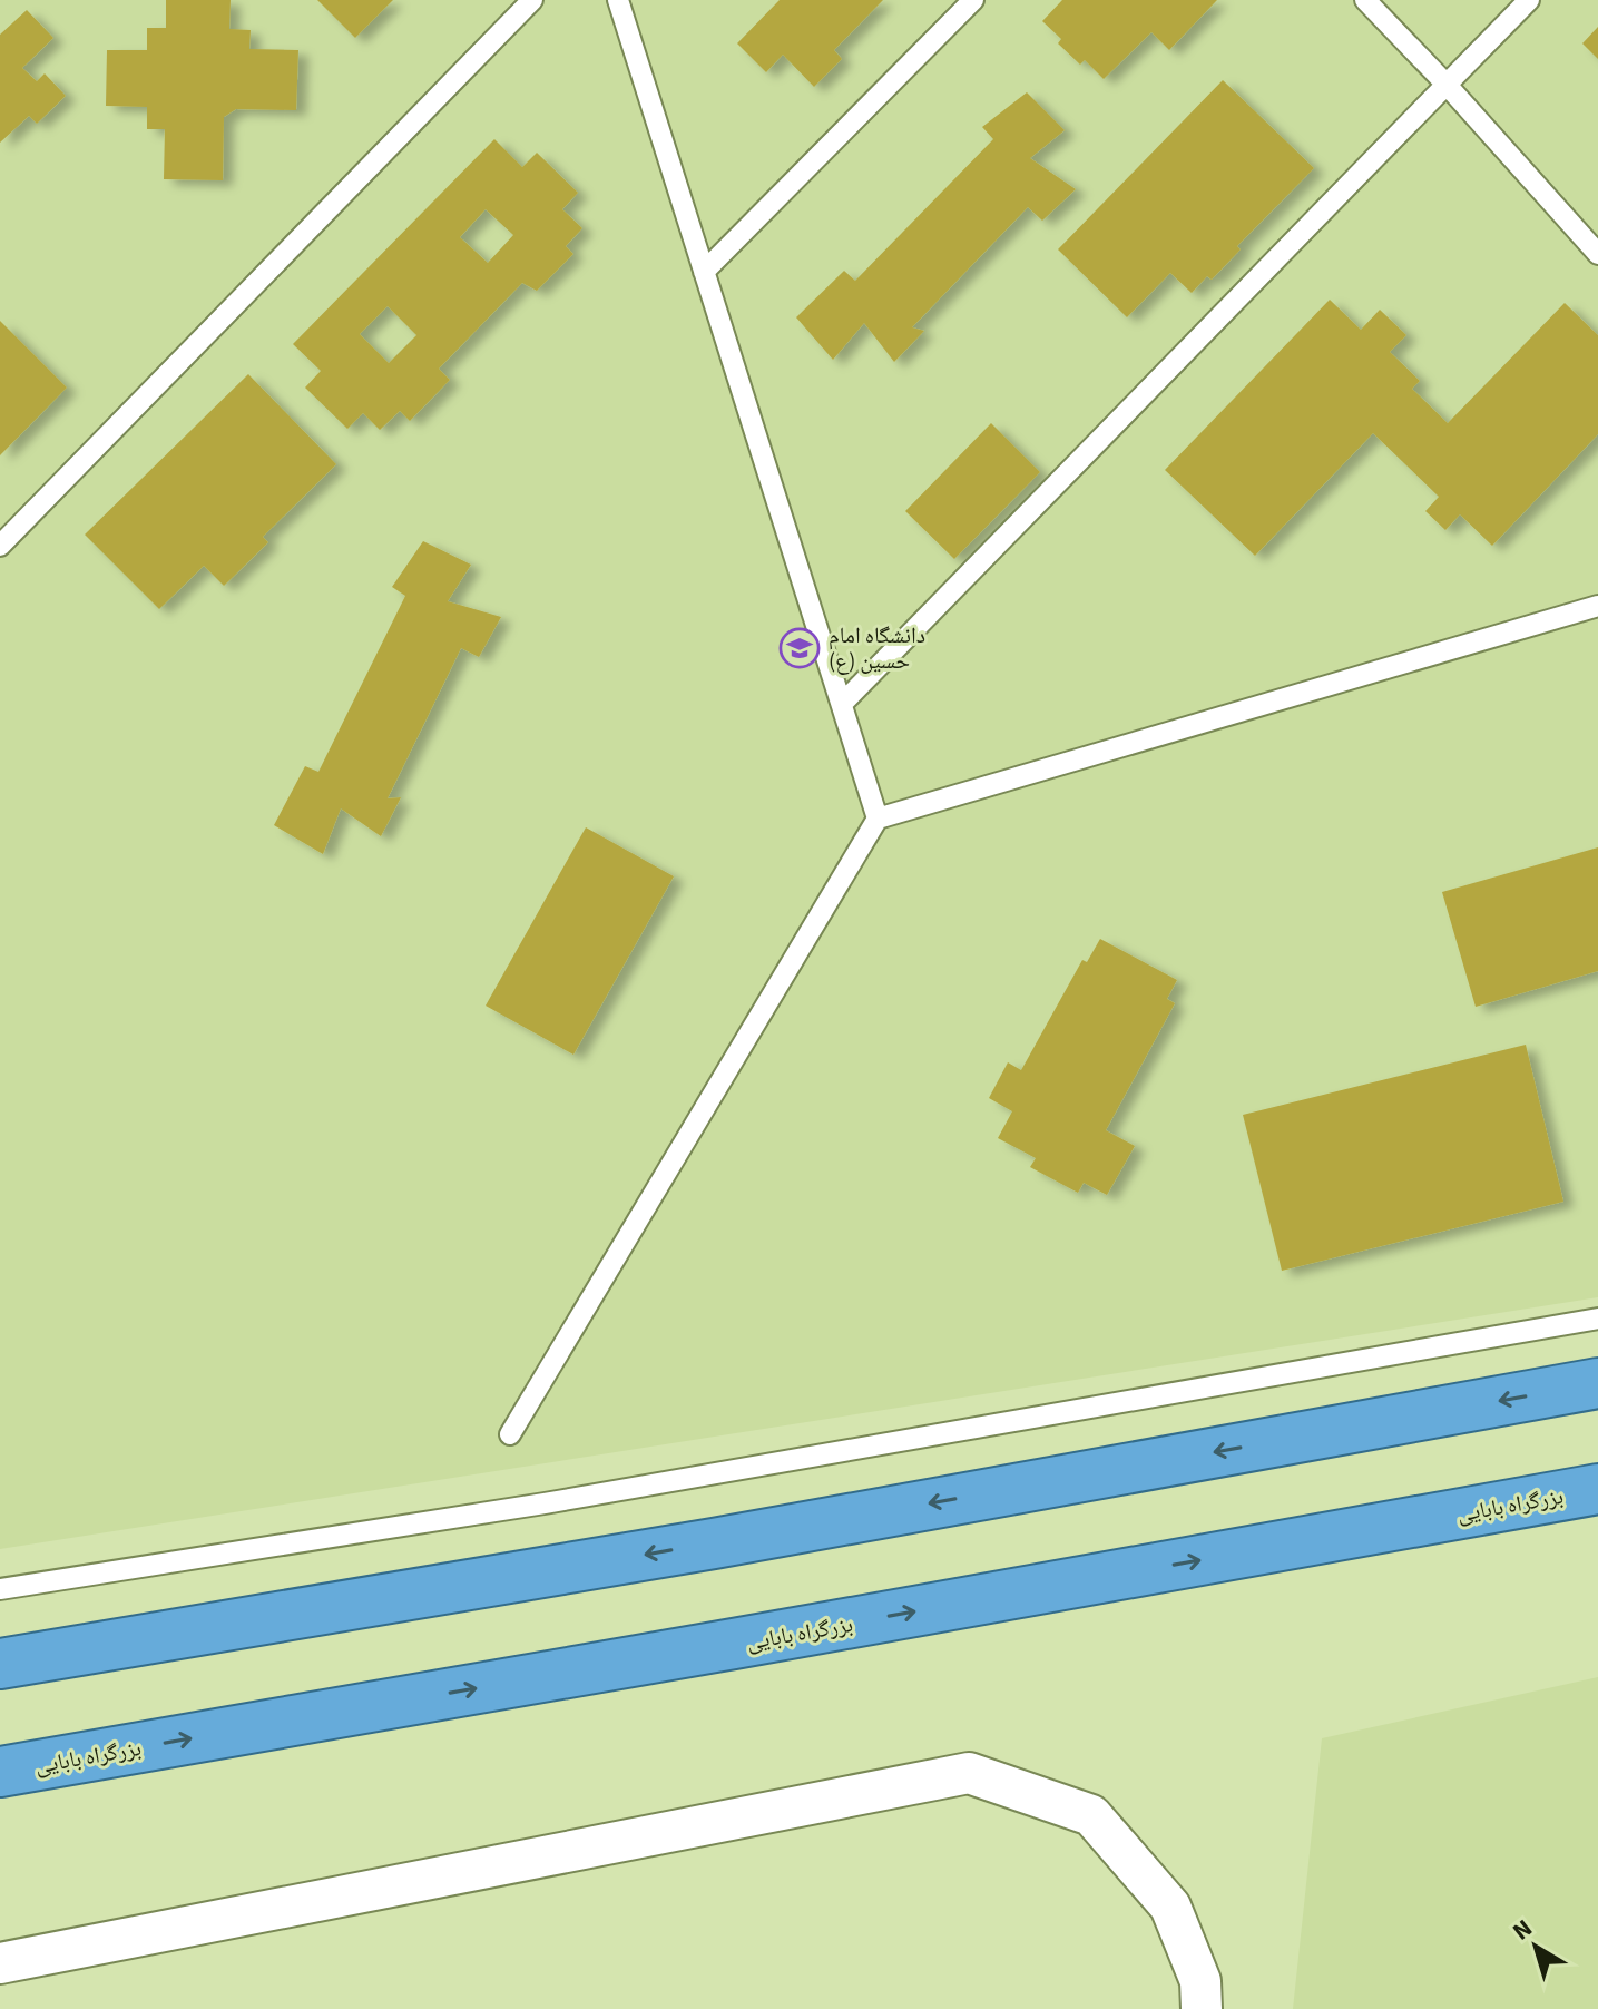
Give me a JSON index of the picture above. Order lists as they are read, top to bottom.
{
  "streets": {
    "highway": ["بزرگراه بابایی"]
  },
  "places": {
    "school or university": ["دانشگاه امام حسین (ع)"]
  },
  "north": "top left"
}
